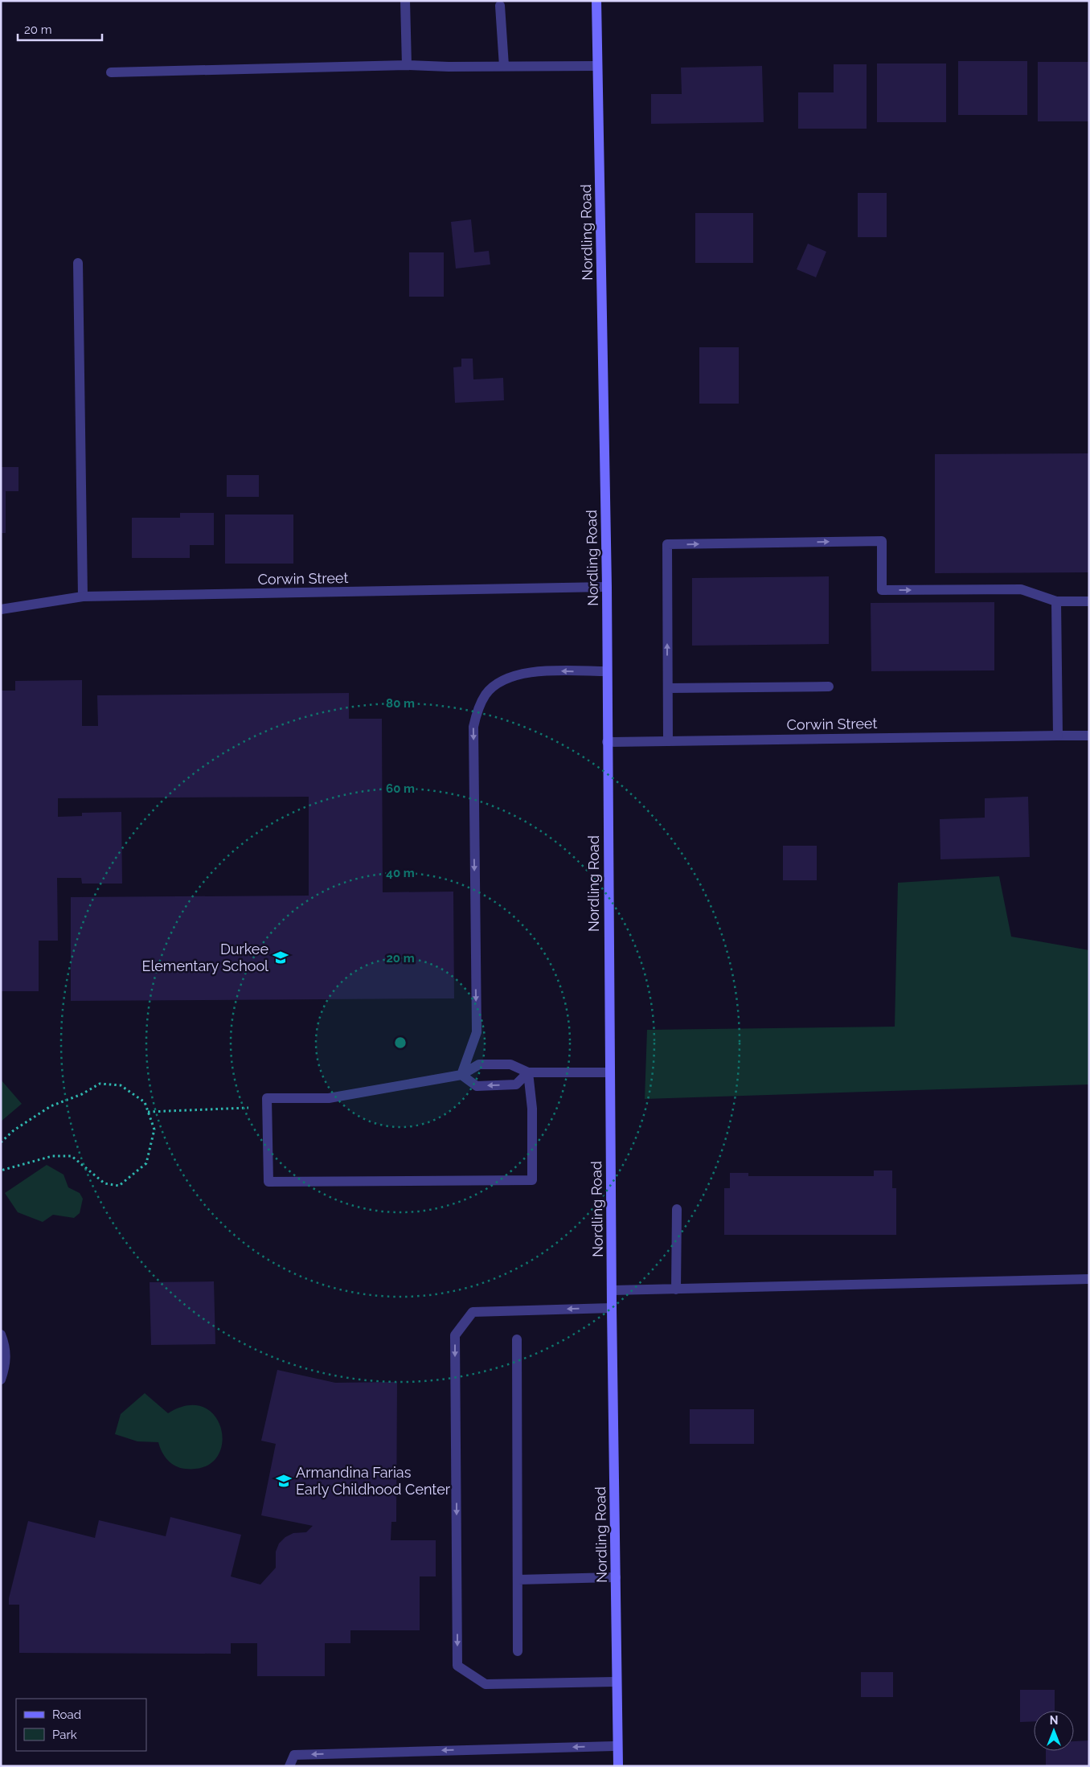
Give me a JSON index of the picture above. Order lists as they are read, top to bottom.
{
  "streets": {
    "street": ["Nordling Road", "Corwin Street"]
  },
  "crossings": [
    ["Nordling Road", "Corwin Street"]
  ],
  "places": {
    "school or university": ["Durkee Elementary School", "Armandina Farias Early Childhood Center"]
  },
  "legend": ["Road", "Park"],
  "scale_bar": "20 m",
  "north": "top",
  "rings": [
    "80 m",
    "60 m",
    "40 m",
    "20 m"
  ]
}
